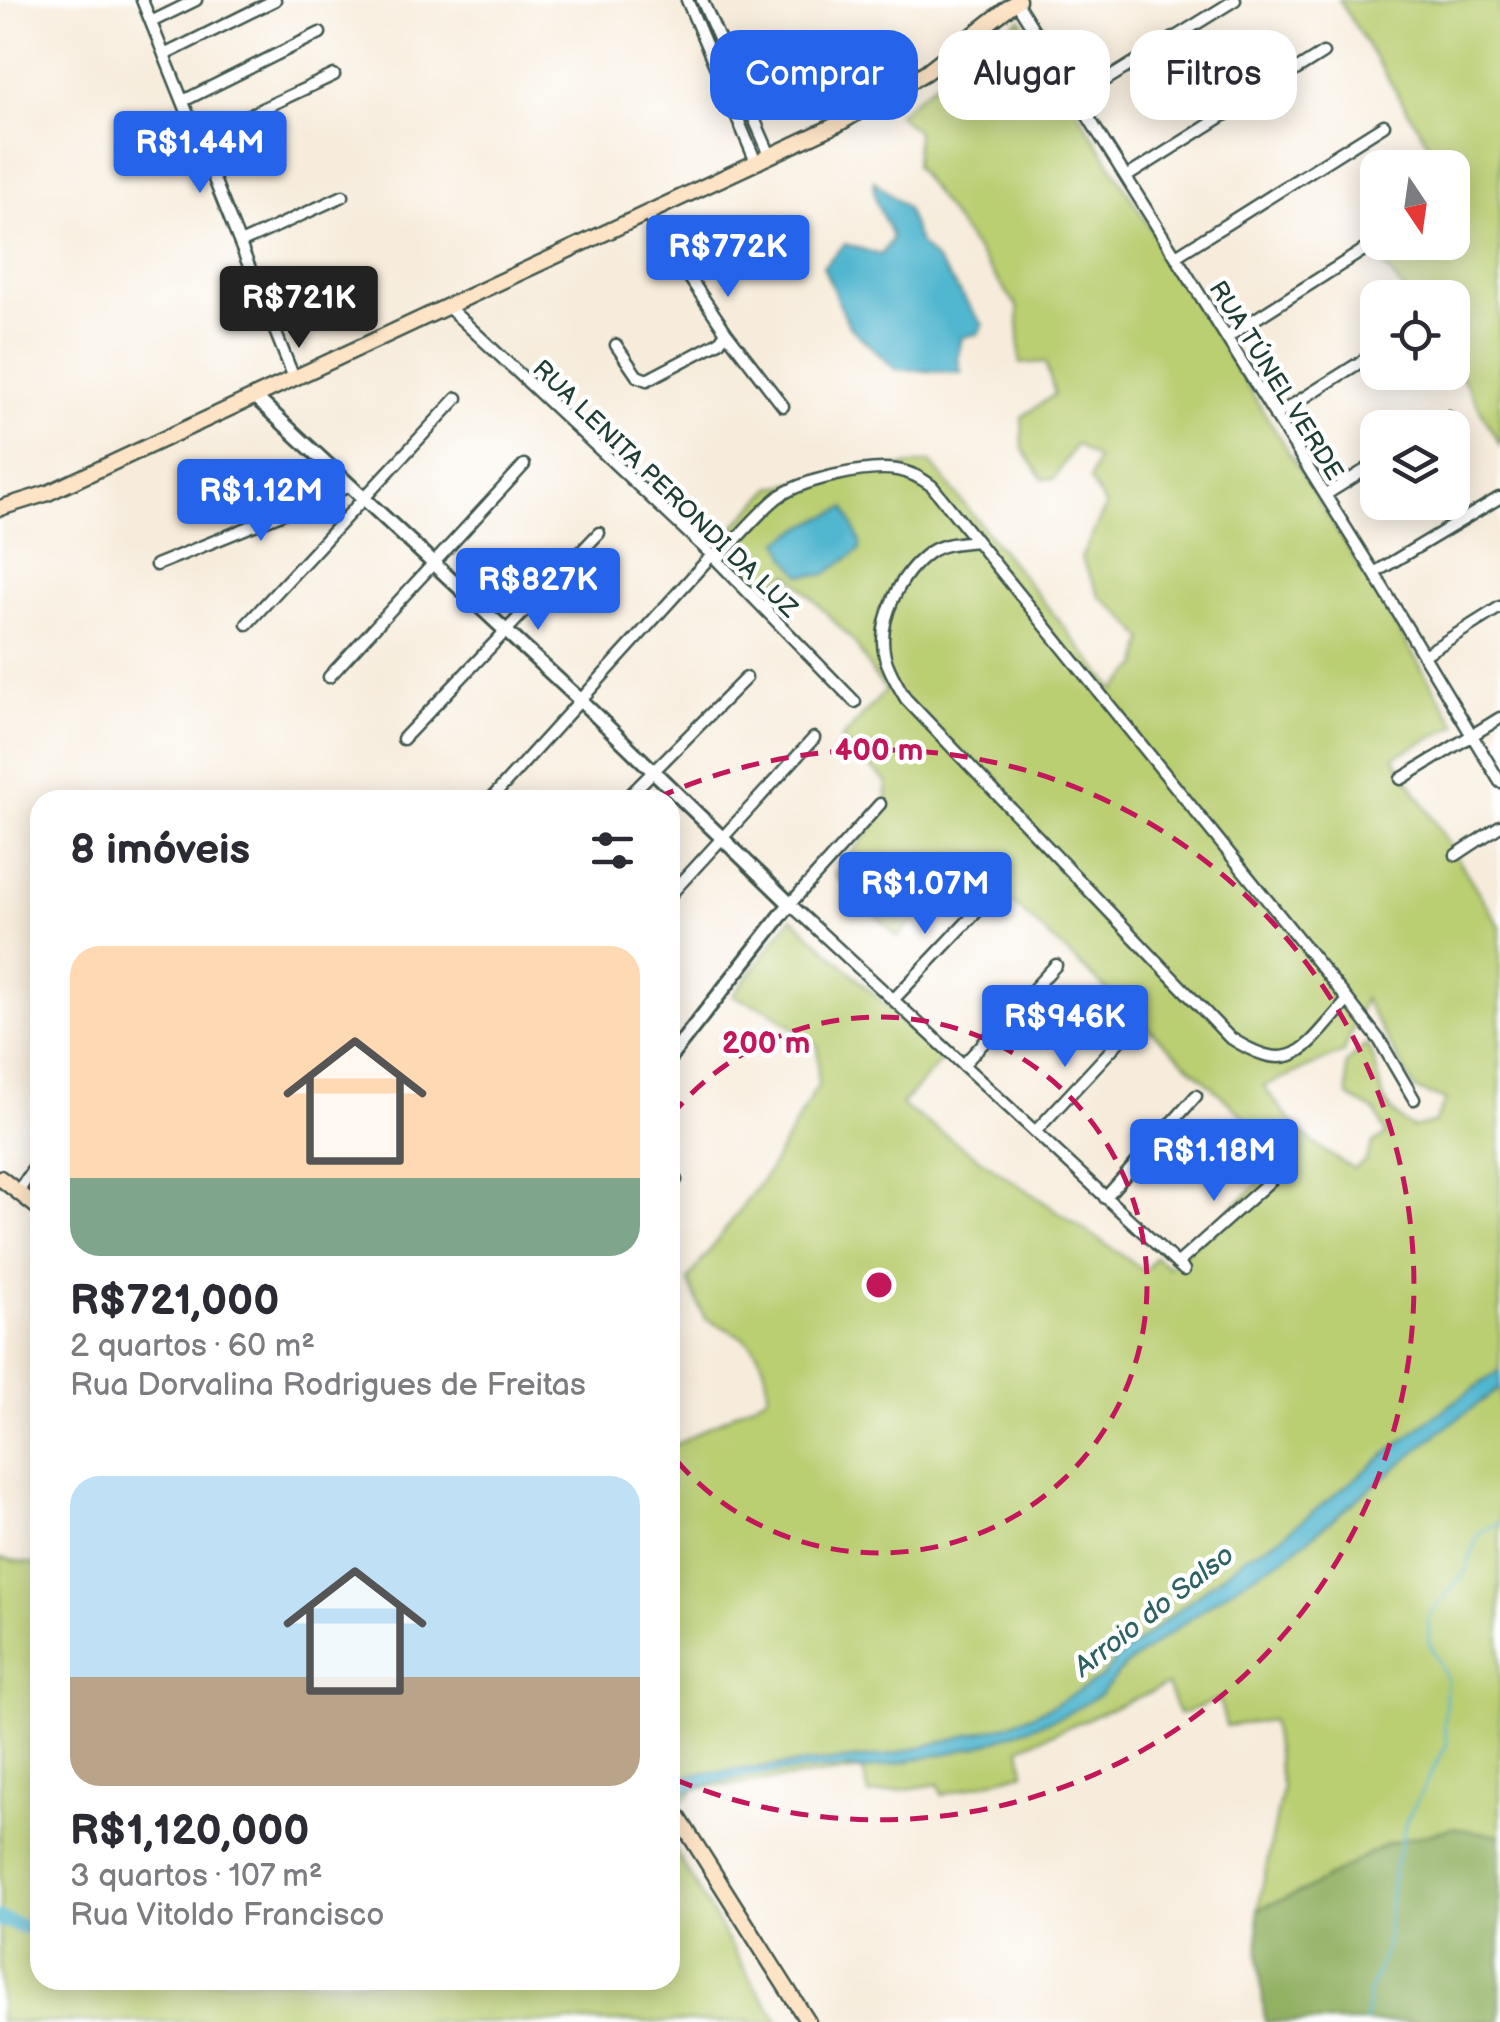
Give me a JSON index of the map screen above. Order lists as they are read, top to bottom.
{
  "streets": {
    "street": ["RUA TÚNEL VERDE", "RUA LENITA PERONDI DA LUZ"]
  },
  "water": ["Arroio do Salso"],
  "north": "bottom",
  "page": {
    "chip": ["Comprar", "Alugar", "Filtros"],
    "price": [
      "R$1.44M",
      "R$772K",
      "R$721K",
      "R$1.12M",
      "R$827K",
      "R$1.07M",
      "R$946K",
      "R$1.18M"
    ],
    "heading": "8 imóveis",
    "list": [
      {
        "name": "R$721,000",
        "note": "2 quartos · 60 m² · Rua Dorvalina Rodrigues de Freitas"
      },
      {
        "name": "R$1,120,000",
        "note": "3 quartos · 107 m² · Rua Vitoldo Francisco"
      }
    ]
  },
  "rings": ["400 m", "200 m"]
}
